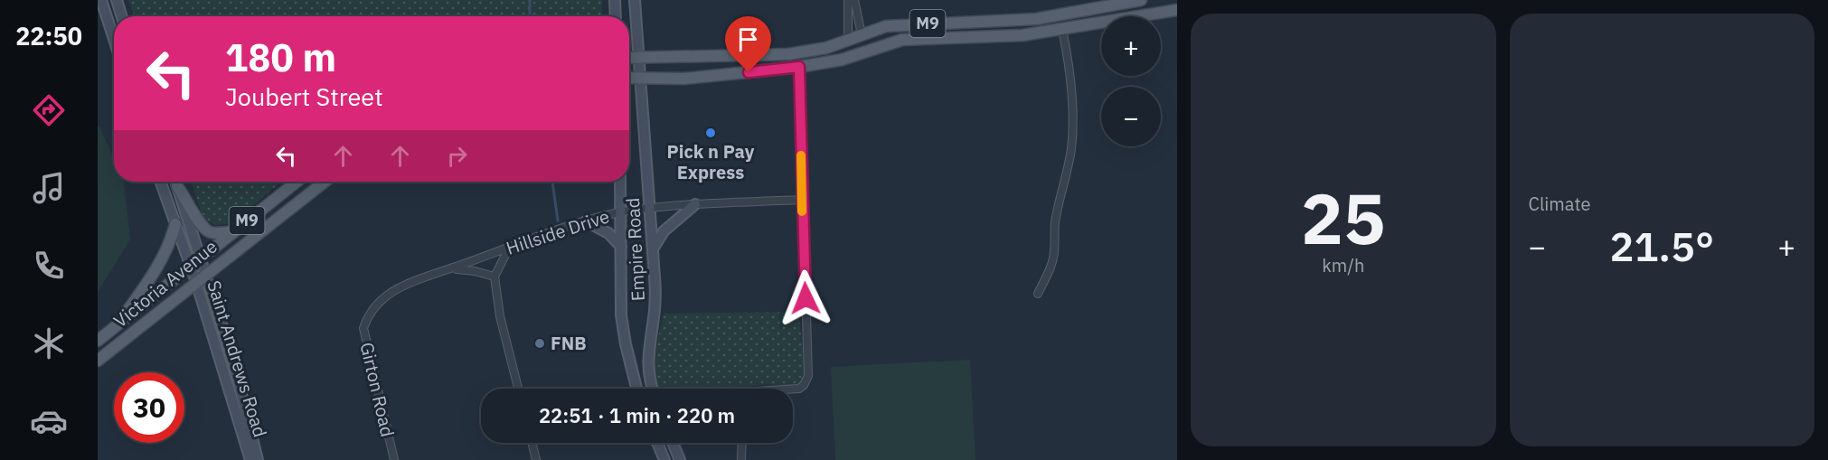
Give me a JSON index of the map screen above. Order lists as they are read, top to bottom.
{
  "streets": {
    "main road": [
      "M9",
      "Empire Road",
      "Victoria Avenue",
      "Saint Andrews Road"
    ],
    "street": ["Hillside Drive", "Girton Road"]
  },
  "crossings": [
    ["M9", "Empire Road"],
    ["Hillside Drive", "Empire Road"],
    ["Hillside Drive", "Girton Road"],
    ["Victoria Avenue", "Saint Andrews Road"]
  ],
  "places": ["Pick n Pay Express", "FNB"],
  "page": {
    "tabs": "22:50",
    "tile": [
      ["25", "km/h"],
      "Climate"
    ],
    "map_buttons": ["+", "−"],
    "turn": ["180 m", "Joubert Street"],
    "heat": ["−", "21.5°", "+"],
    "limit": "30",
    "trip": "22:51 · 1 min · 220 m"
  }
}
